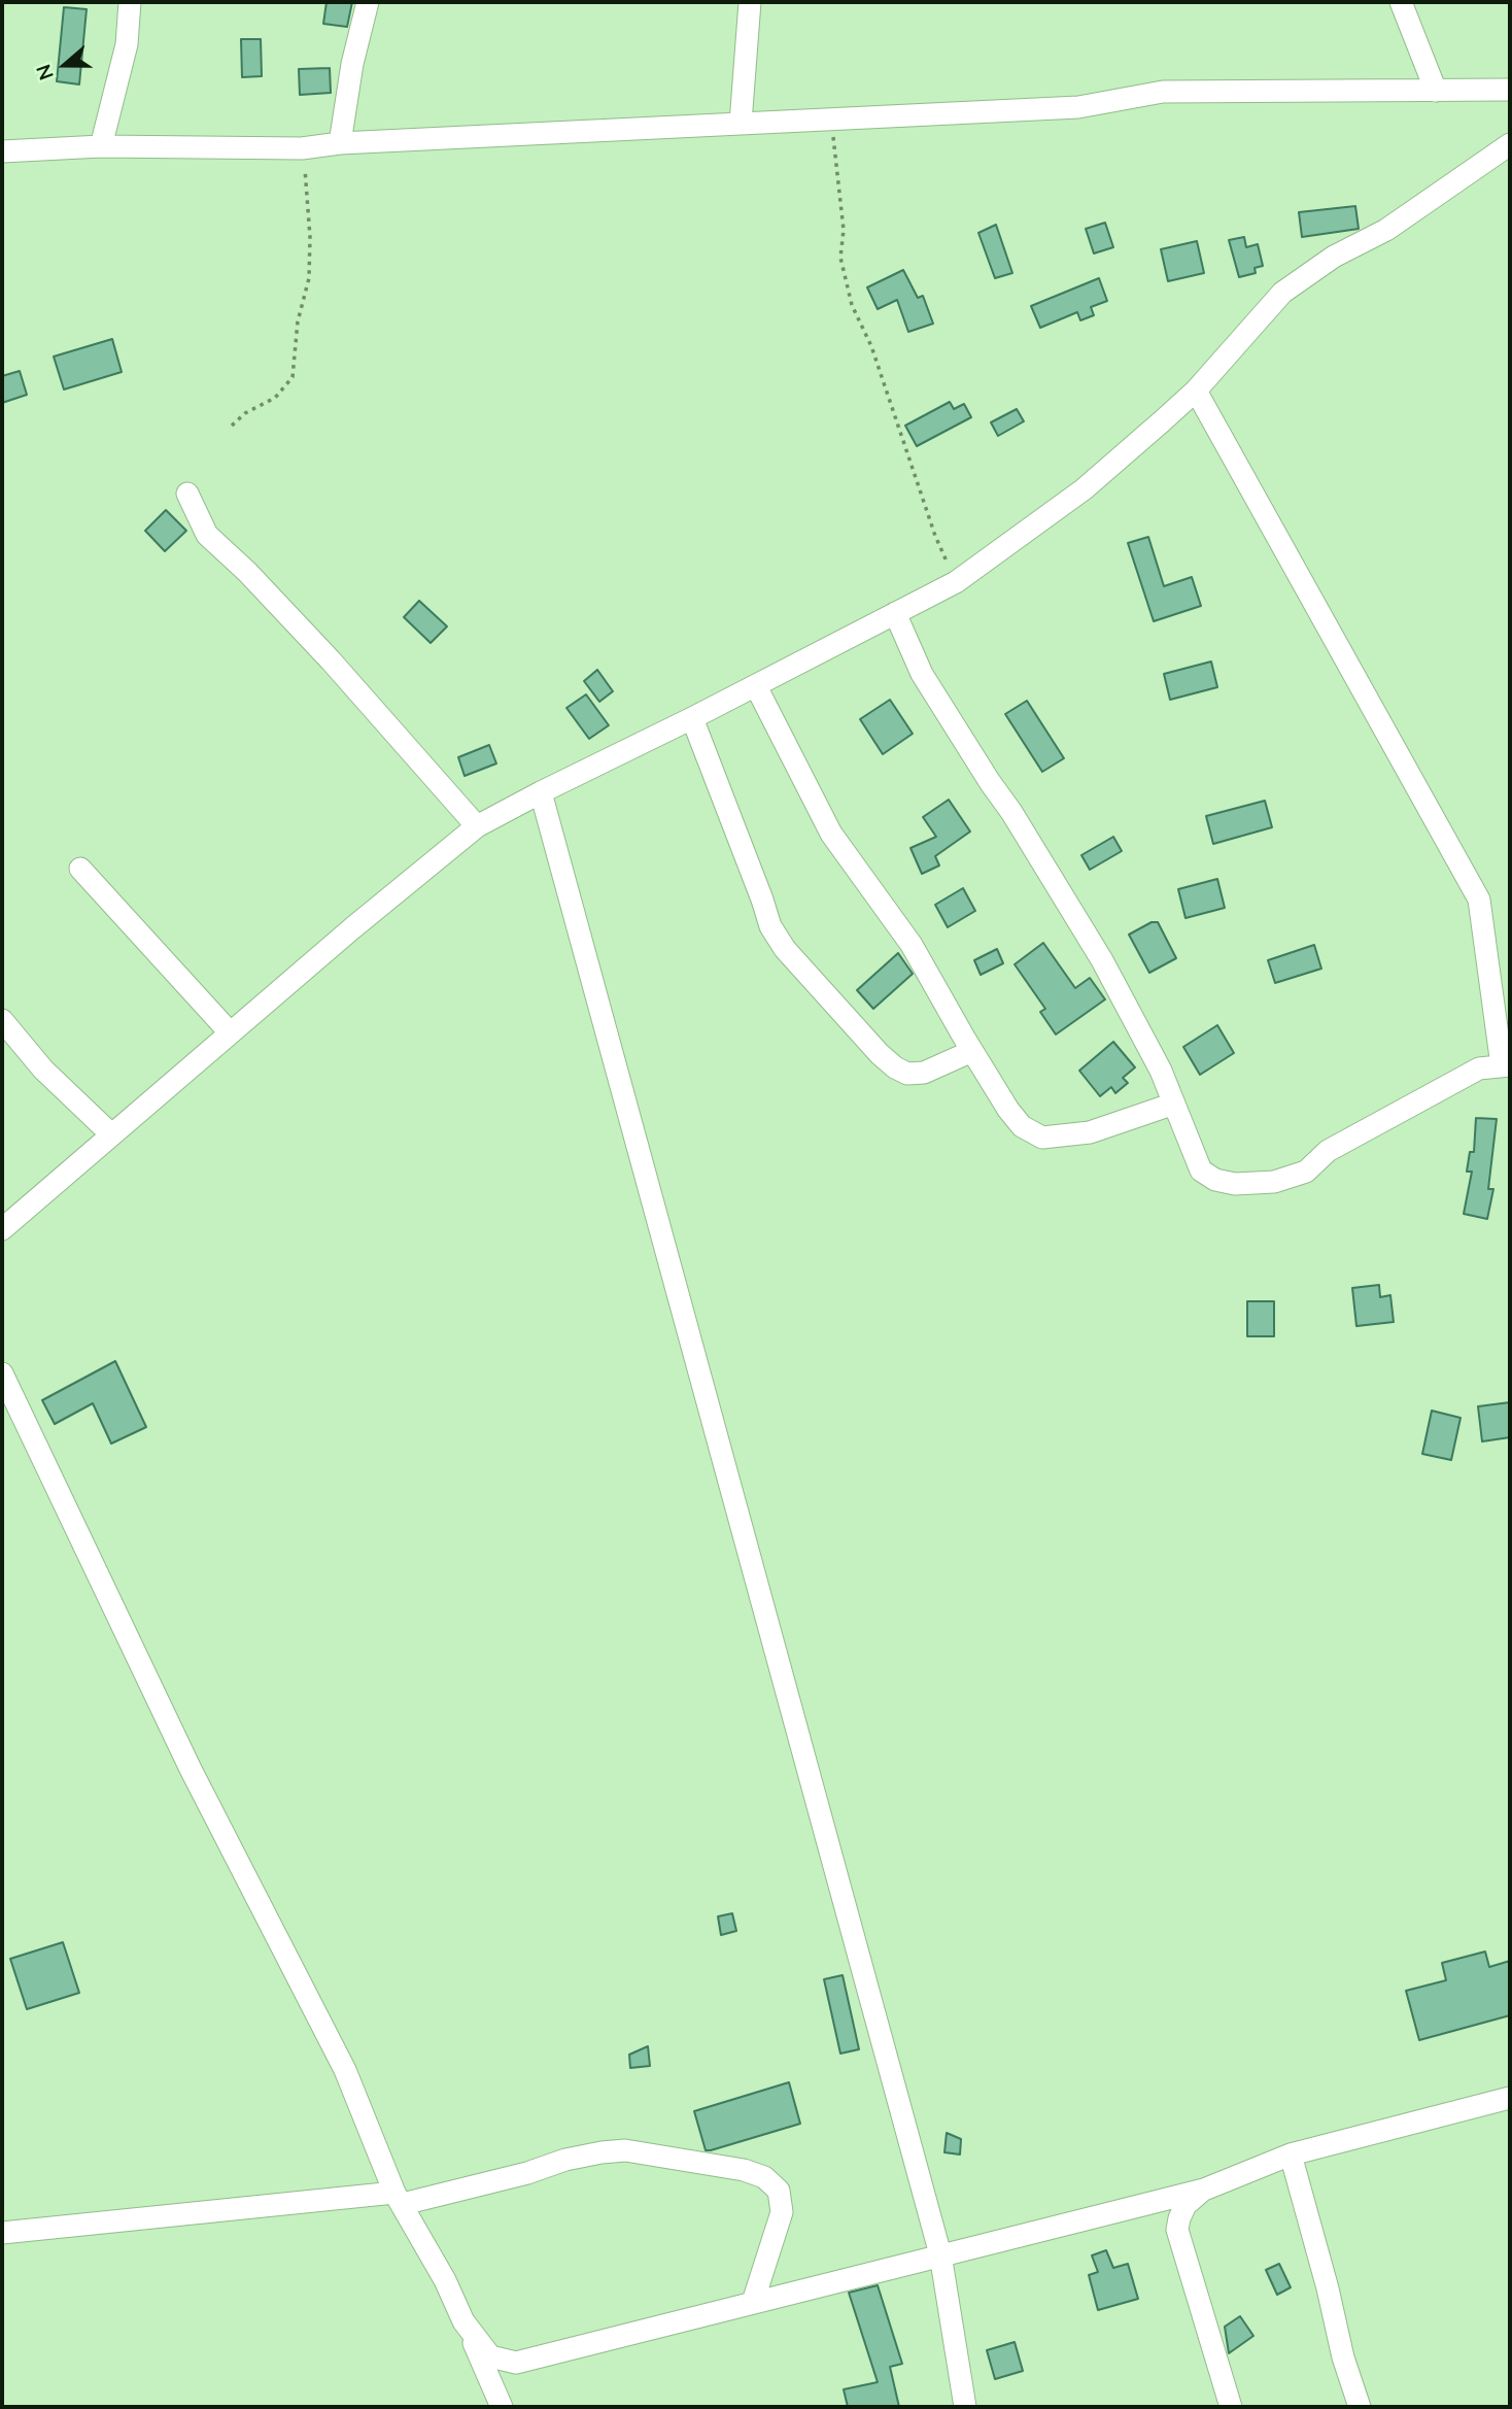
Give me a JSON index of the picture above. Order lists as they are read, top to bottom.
{
  "north": "left"
}
